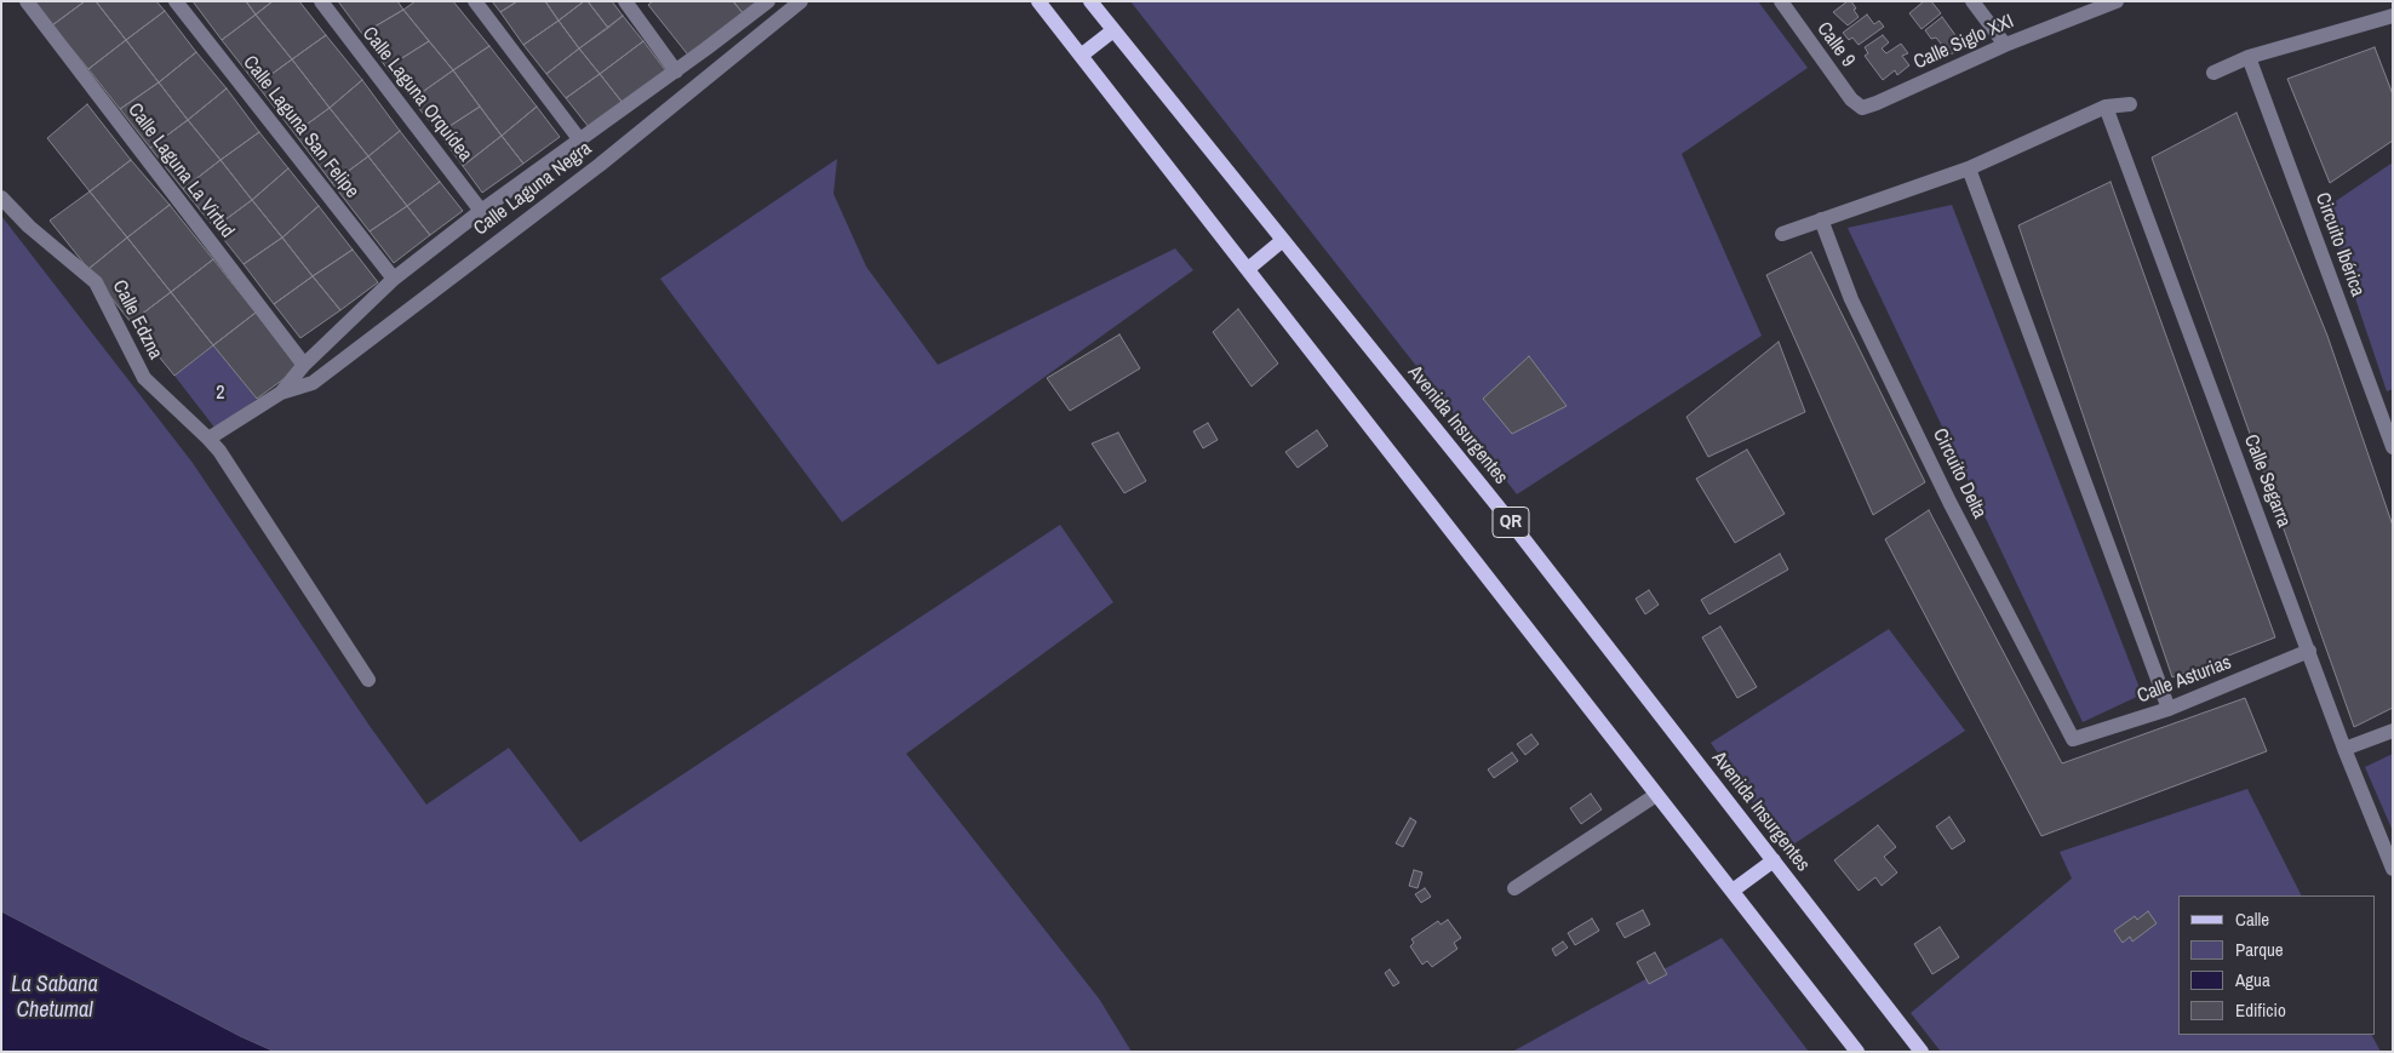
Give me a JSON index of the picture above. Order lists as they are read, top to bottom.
{
  "streets": {
    "main road": ["Avenida Insurgentes", "QR"],
    "street": [
      "Calle Siglo XXI",
      "Calle 9",
      "Calle Laguna Orquídea",
      "Calle Laguna San Felipe",
      "Calle Laguna La Virtud",
      "Calle Laguna Negra",
      "Circuito Ibérica",
      "Calle Edzna",
      "Circuito Delta",
      "Calle Segarra",
      "Calle Asturias"
    ]
  },
  "crossings": [
    ["Calle Siglo XXI", "Calle 9"],
    ["Calle Laguna Orquídea", "Calle Laguna Negra"],
    ["Calle Laguna San Felipe", "Calle Laguna Negra"],
    ["Calle Laguna La Virtud", "Calle Laguna Negra"],
    ["Calle Laguna Negra", "Calle Edzna"],
    ["Circuito Delta", "Calle Asturias"],
    ["Calle Segarra", "Calle Asturias"]
  ],
  "water": ["La Sabana Chetumal"],
  "parks": ["2"],
  "legend": [
    "Calle",
    "Parque",
    "Agua",
    "Edificio"
  ]
}
